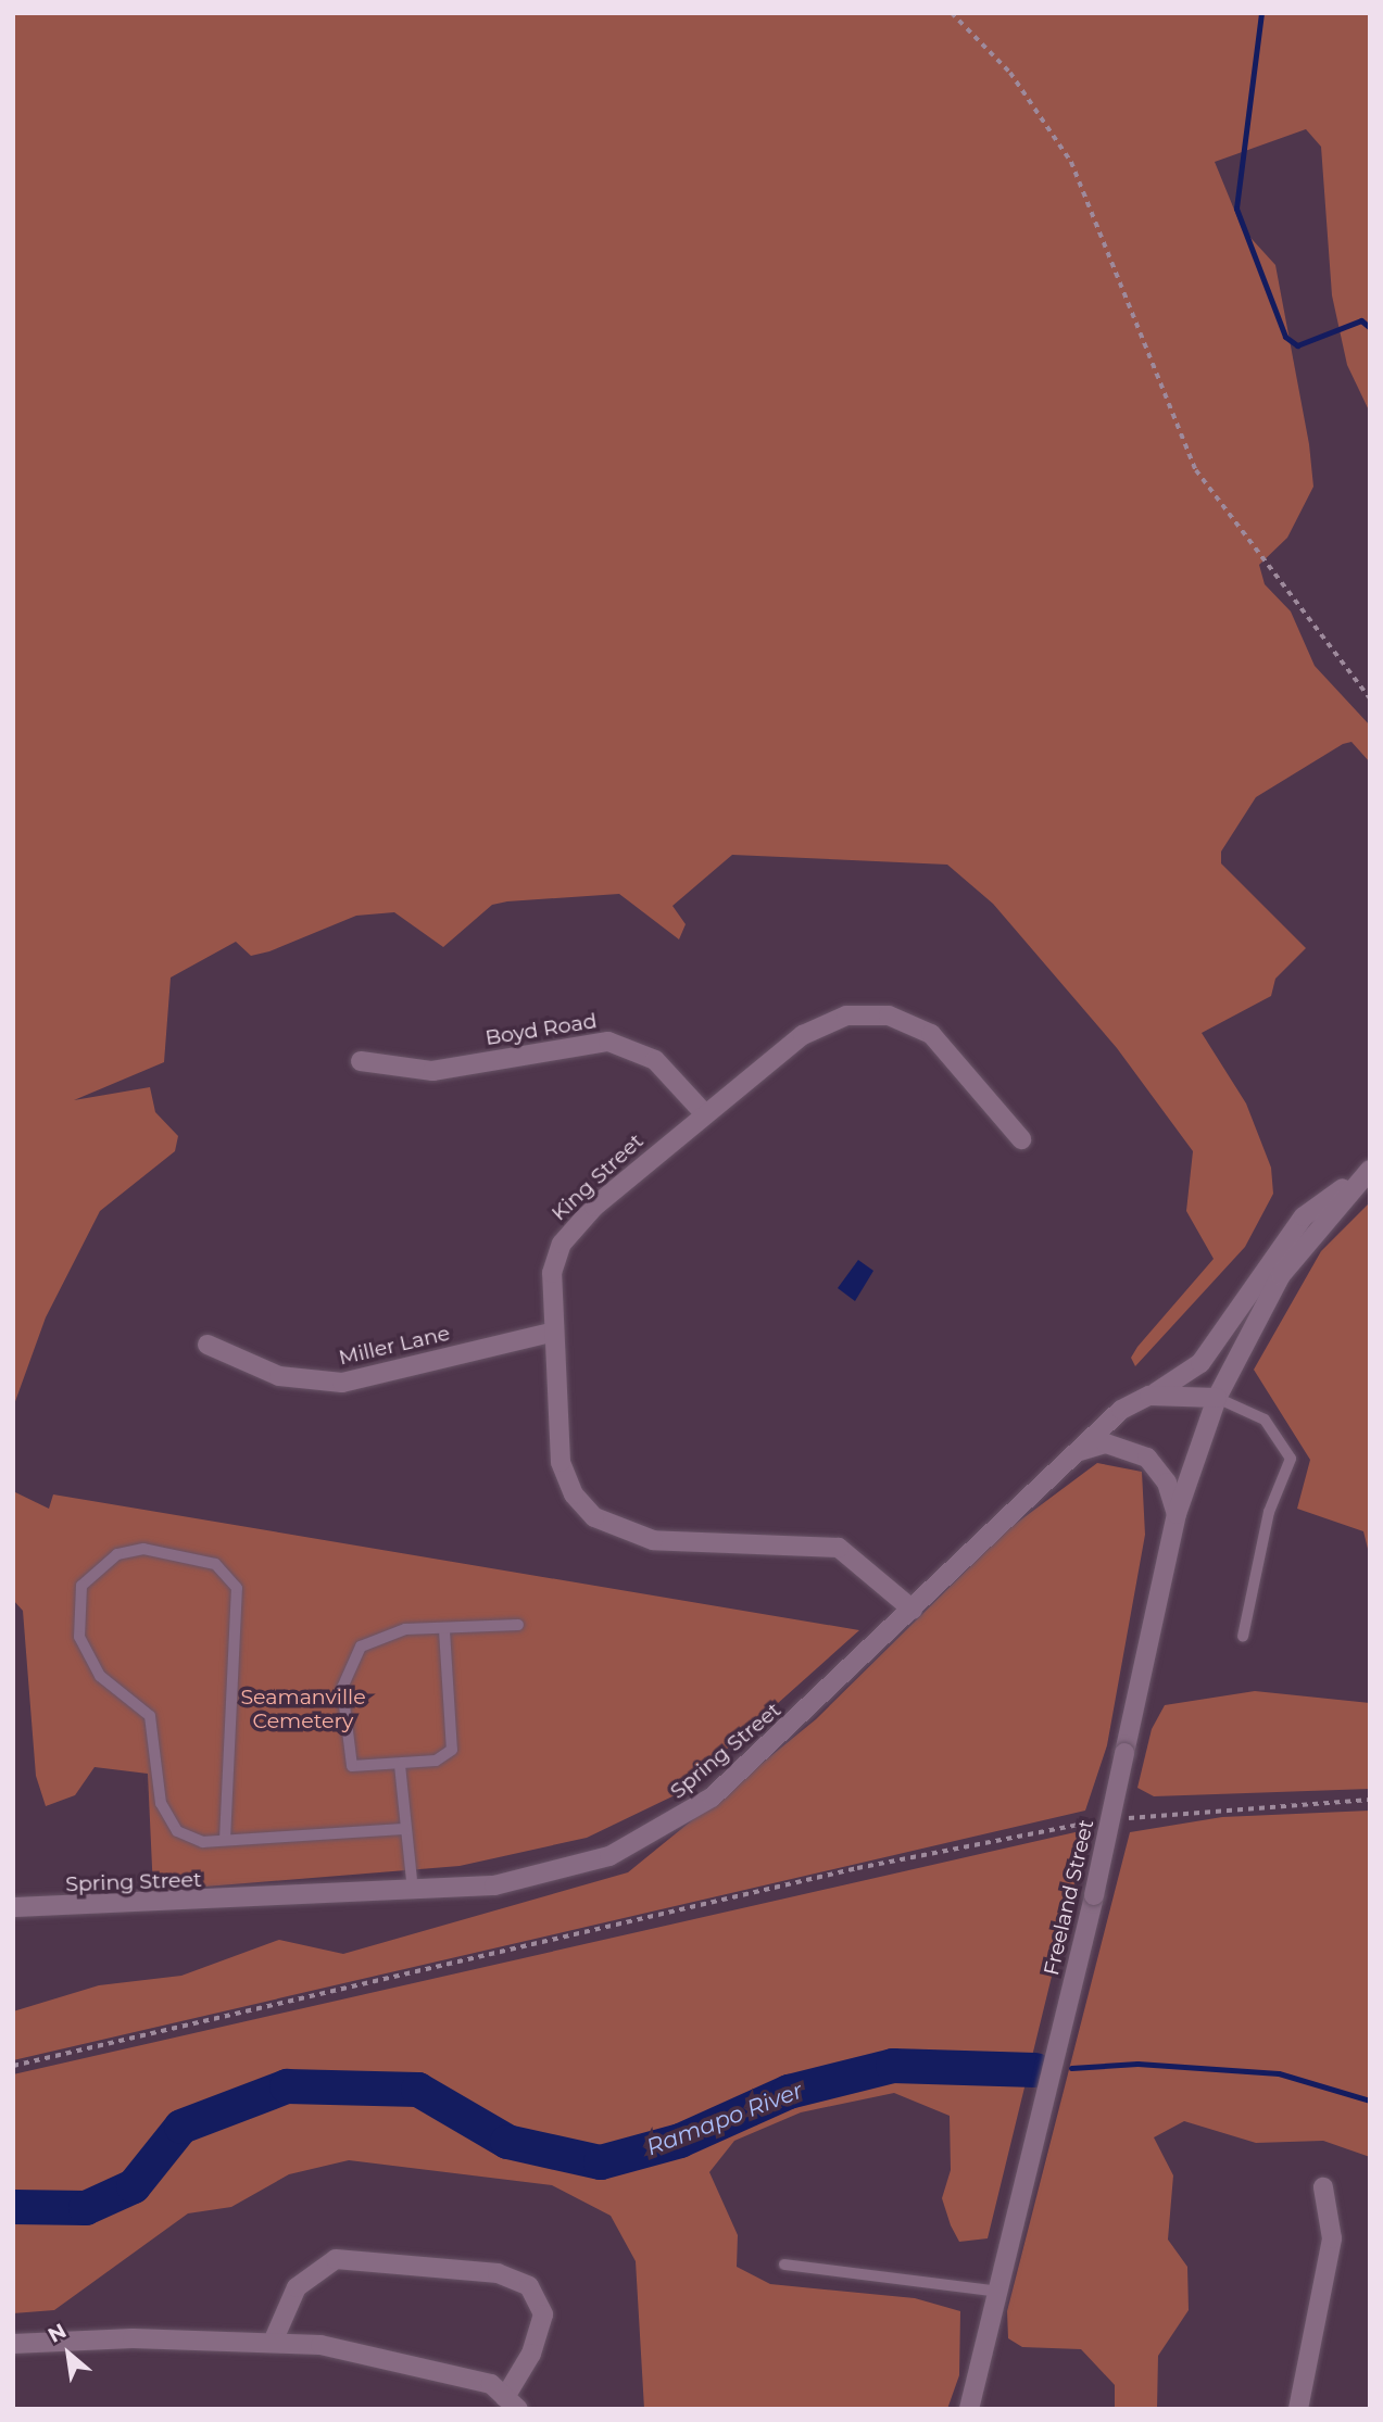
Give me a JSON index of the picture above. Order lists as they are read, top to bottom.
{
  "streets": {
    "street": [
      "Boyd Road",
      "King Street",
      "Miller Lane",
      "Spring Street",
      "Freeland Street"
    ]
  },
  "crossings": [
    ["Boyd Road", "King Street"],
    ["King Street", "Miller Lane"],
    ["King Street", "Spring Street"],
    ["Spring Street", "Freeland Street"]
  ],
  "water": ["Ramapo River"],
  "parks": ["Seamanville Cemetery"],
  "north": "top left"
}
